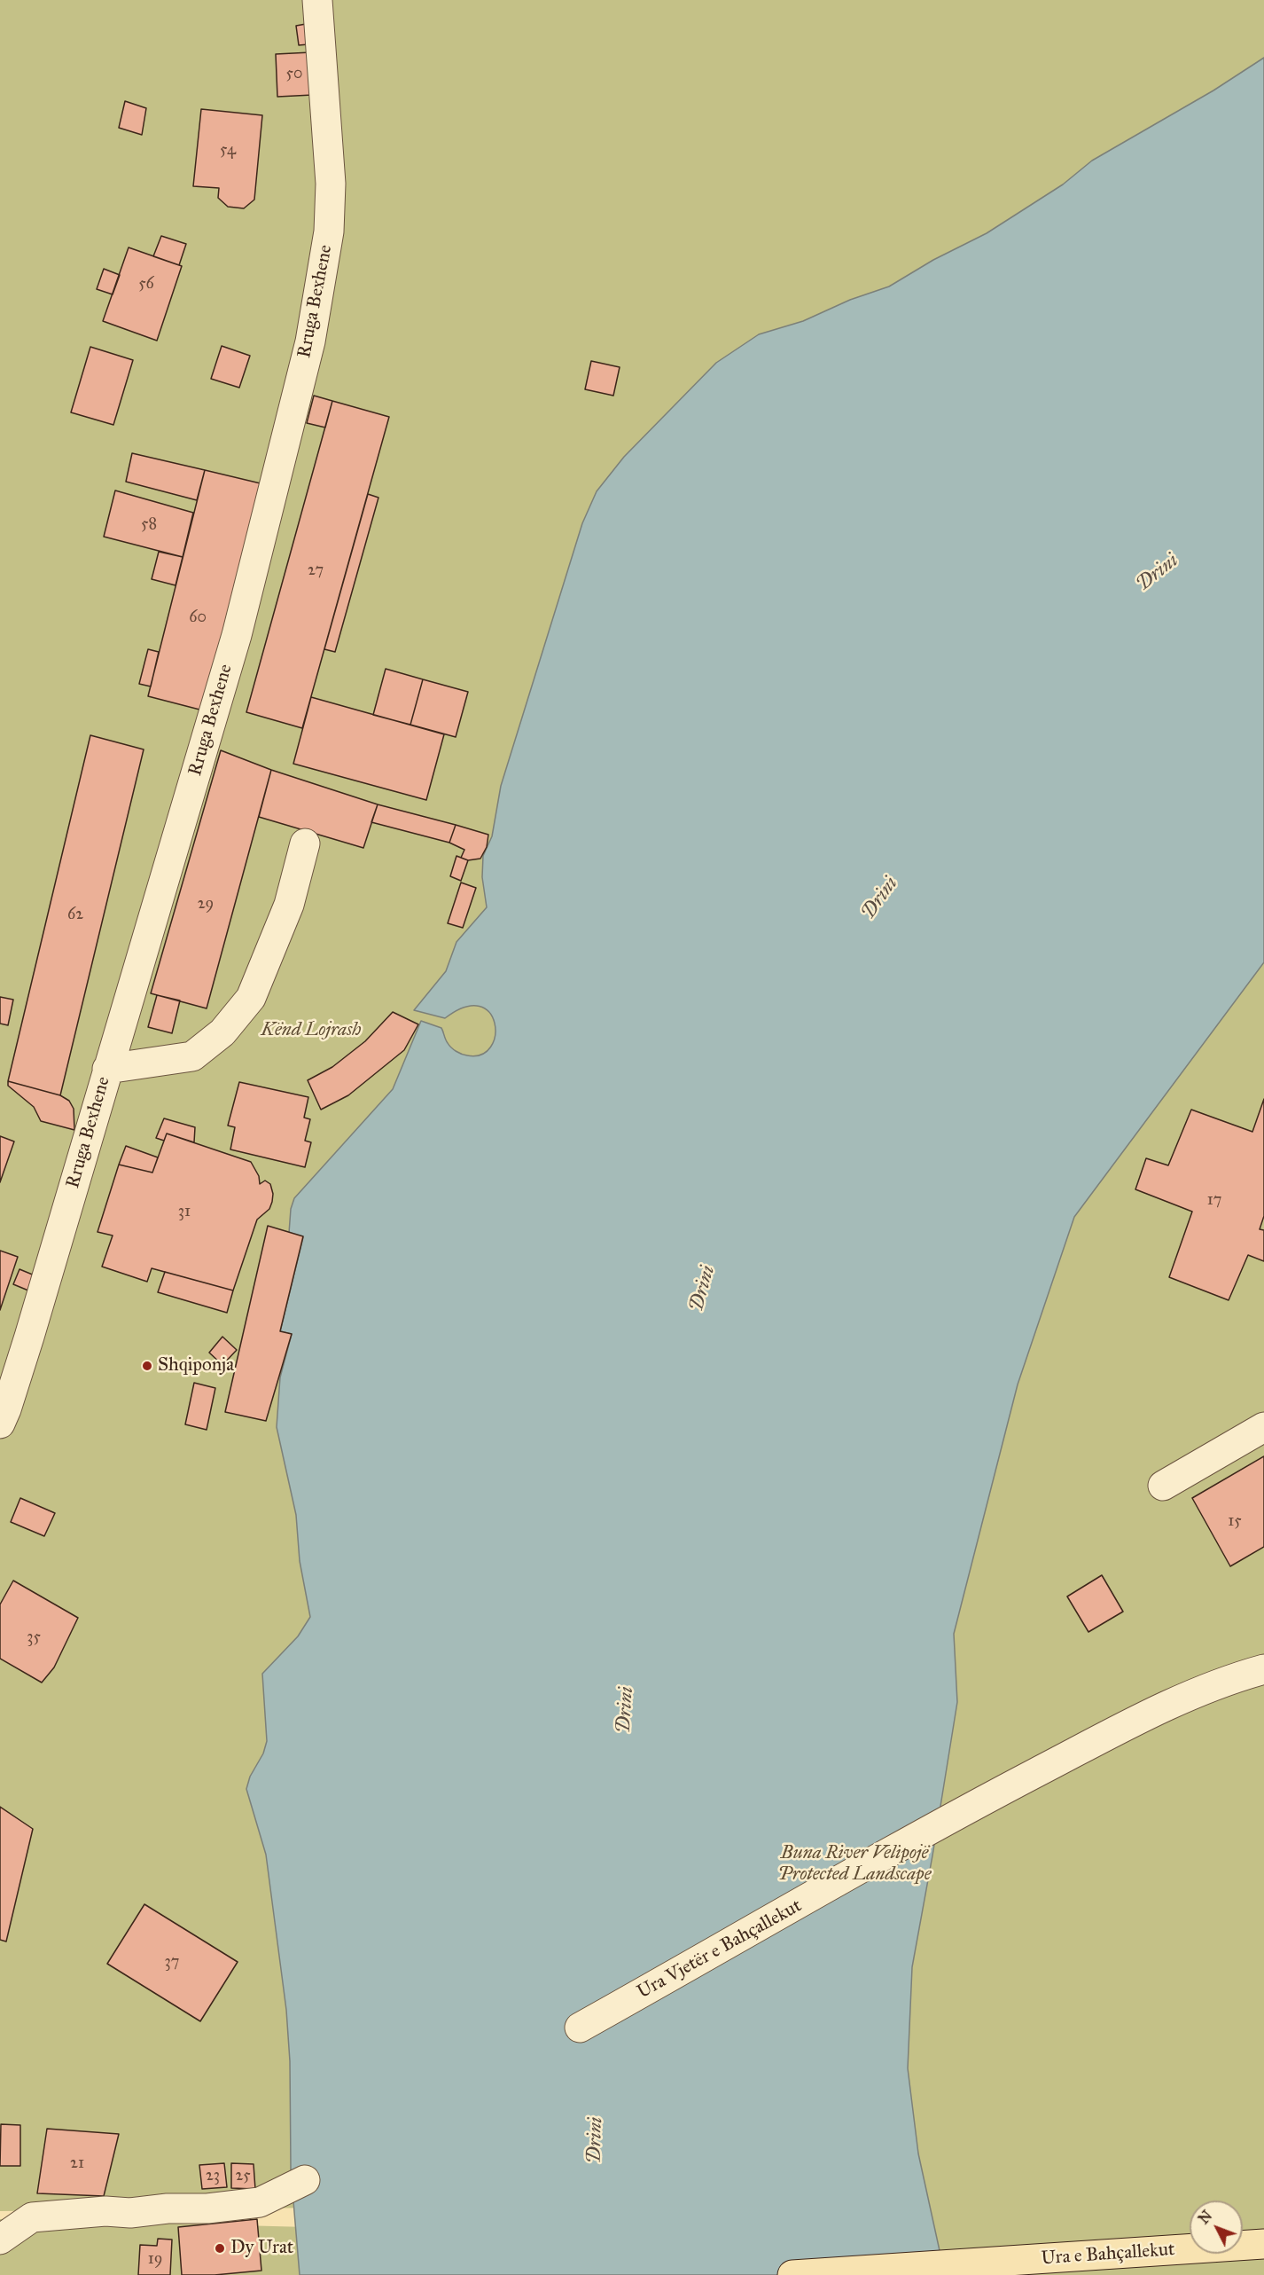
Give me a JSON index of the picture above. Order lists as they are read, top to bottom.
{
  "streets": {
    "main road": ["Ura e Bahçallekut"],
    "street": ["Rruga Bexhene", "Ura Vjetër e Bahçallekut"]
  },
  "water": ["Drini"],
  "parks": ["Kënd Lojrash", "Buna River Velipojë Protected Landscape"],
  "places": ["Shqiponja", "Dy Urat"],
  "house_numbers": [
    "50",
    "54",
    "56",
    "58",
    "27",
    "60",
    "29",
    "62",
    "17",
    "31",
    "15",
    "35",
    "37",
    "21",
    "23",
    "25",
    "19"
  ],
  "north": "top left"
}
